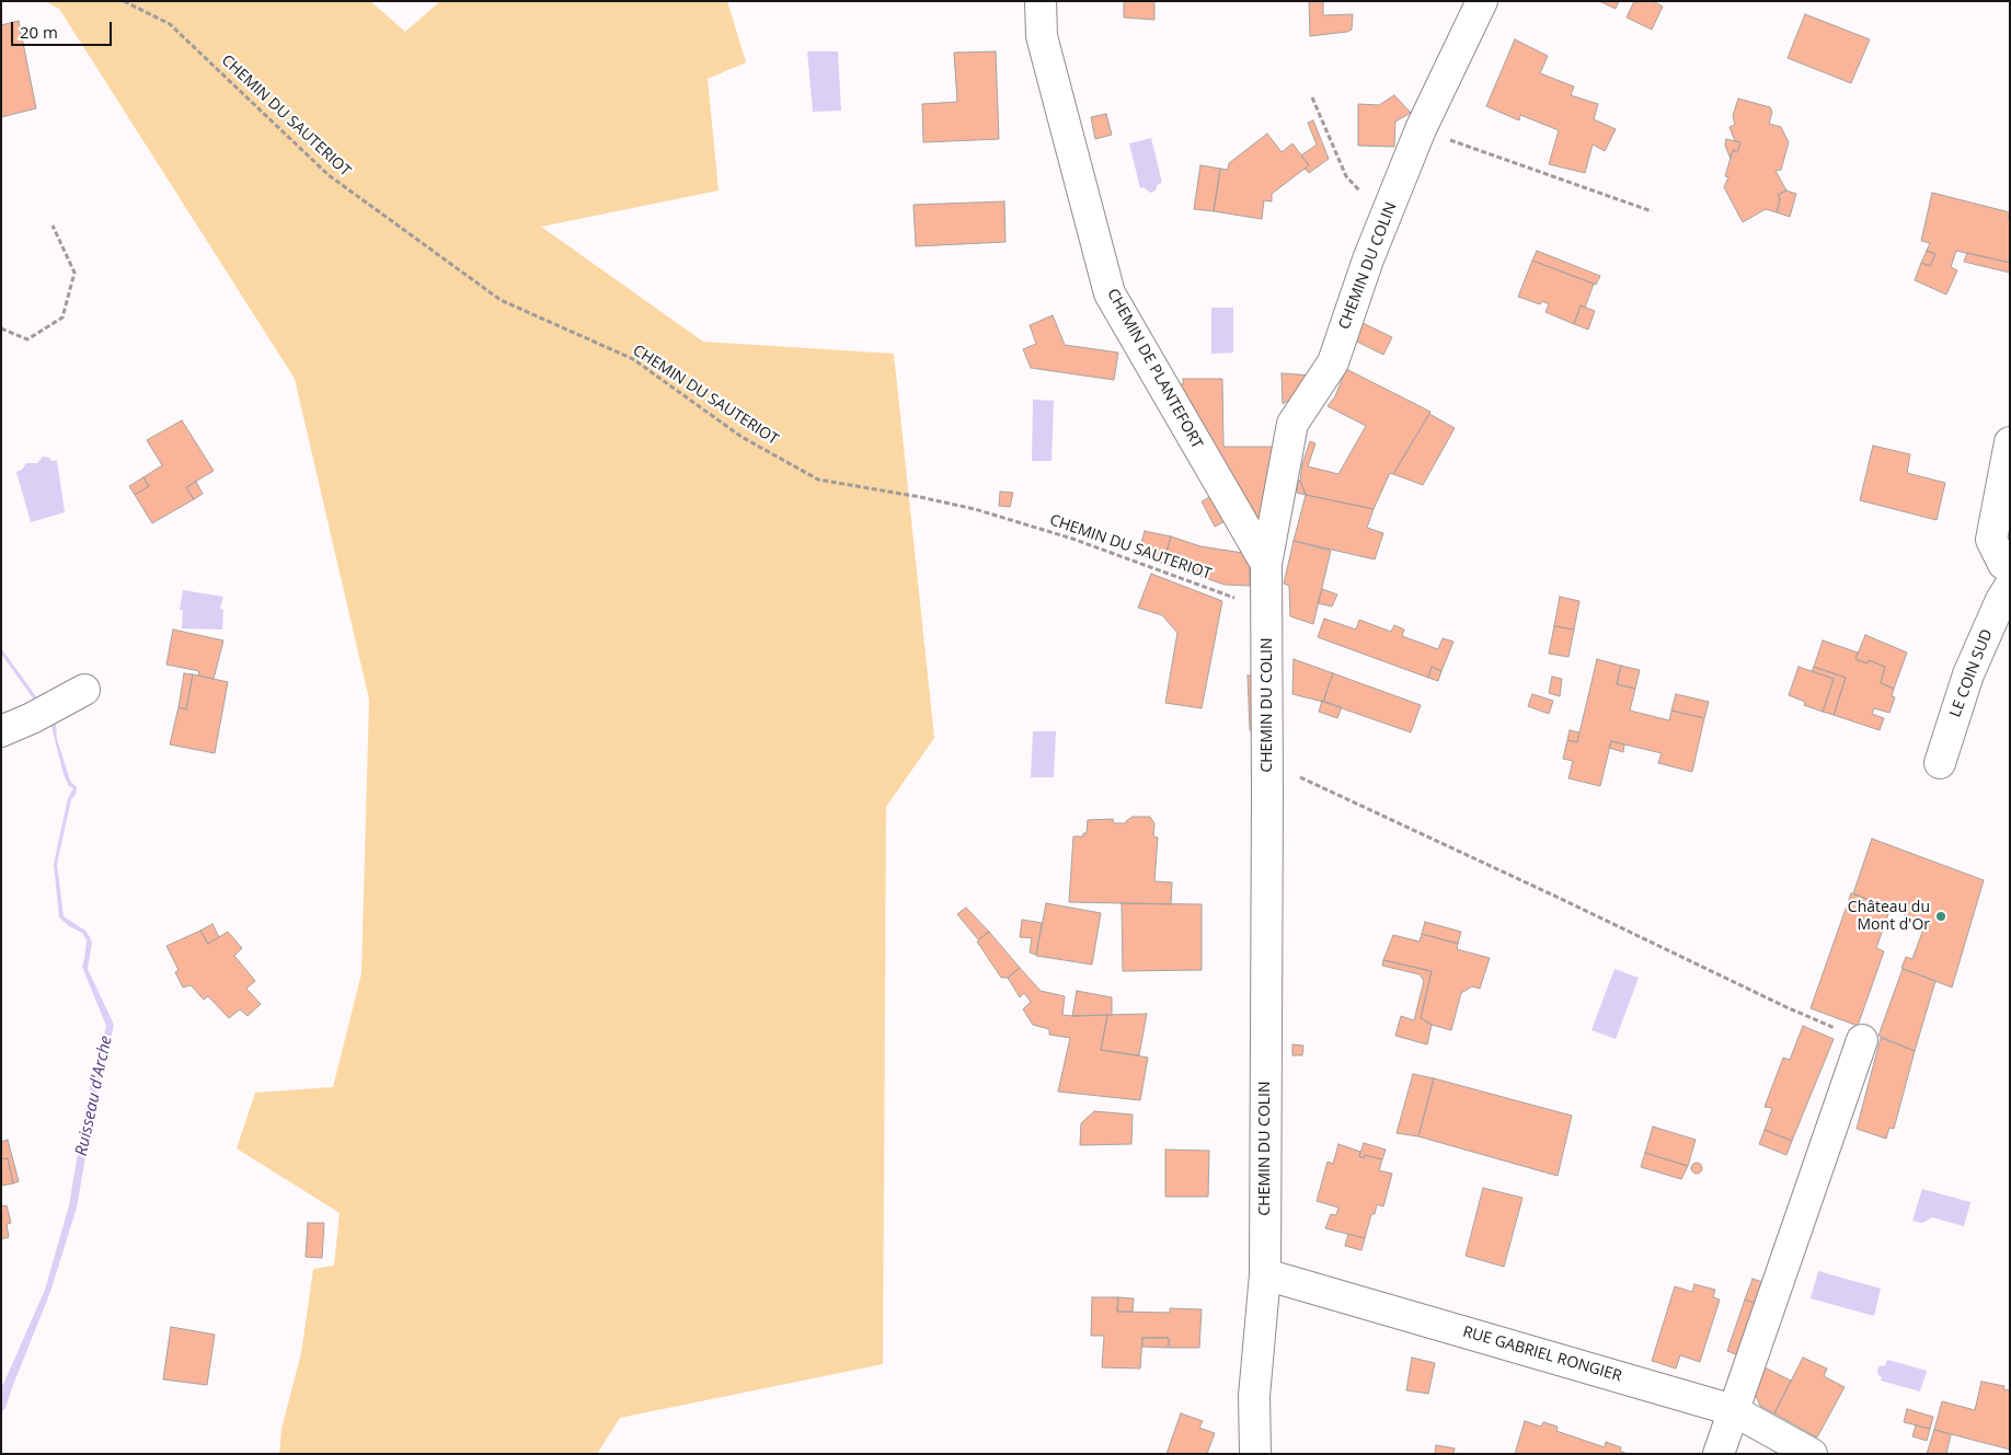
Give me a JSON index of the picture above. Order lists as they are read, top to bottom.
{
  "streets": {
    "street": [
      "CHEMIN DU COLIN",
      "CHEMIN DE PLANTEFORT",
      "LE COIN SUD",
      "RUE GABRIEL RONGIER"
    ],
    "path": ["CHEMIN DU SAUTERIOT"]
  },
  "crossings": [
    ["CHEMIN DU SAUTERIOT", "CHEMIN DU COLIN"],
    ["CHEMIN DU COLIN", "CHEMIN DE PLANTEFORT"],
    ["CHEMIN DU COLIN", "RUE GABRIEL RONGIER"]
  ],
  "water": ["Ruisseau d'Arche"],
  "places": ["Château du Mont d'Or"],
  "scale_bar": "20 m"
}
